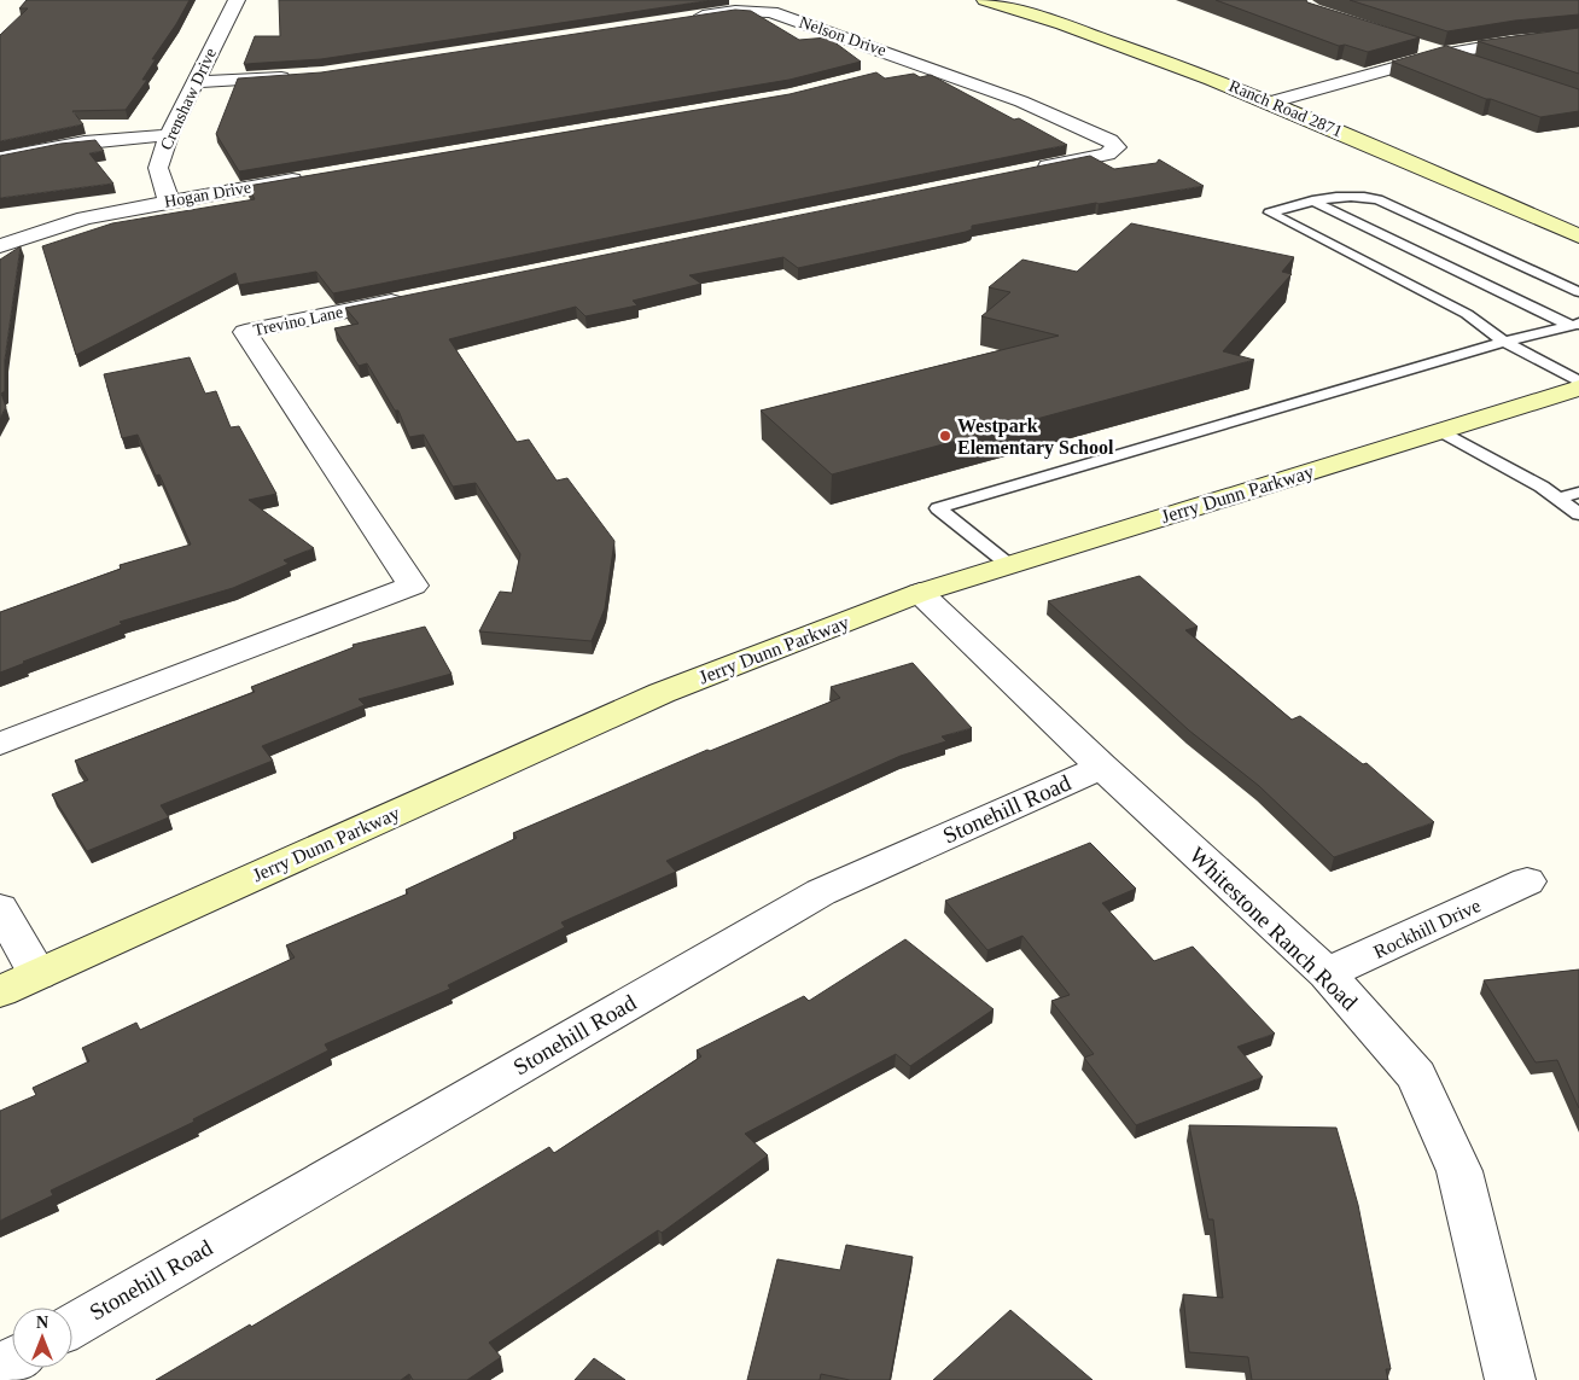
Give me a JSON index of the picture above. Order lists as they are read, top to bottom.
{
  "streets": {
    "street": [
      "Nelson Drive",
      "Crenshaw Drive",
      "Ranch Road 2871",
      "Hogan Drive",
      "Trevino Lane",
      "Jerry Dunn Parkway",
      "Stonehill Road",
      "Whitestone Ranch Road",
      "Rockhill Drive"
    ]
  },
  "crossings": [
    ["Crenshaw Drive", "Hogan Drive"],
    ["Jerry Dunn Parkway", "Whitestone Ranch Road"],
    ["Stonehill Road", "Whitestone Ranch Road"],
    ["Whitestone Ranch Road", "Rockhill Drive"]
  ],
  "places": ["Westpark Elementary School"],
  "north": "top"
}
